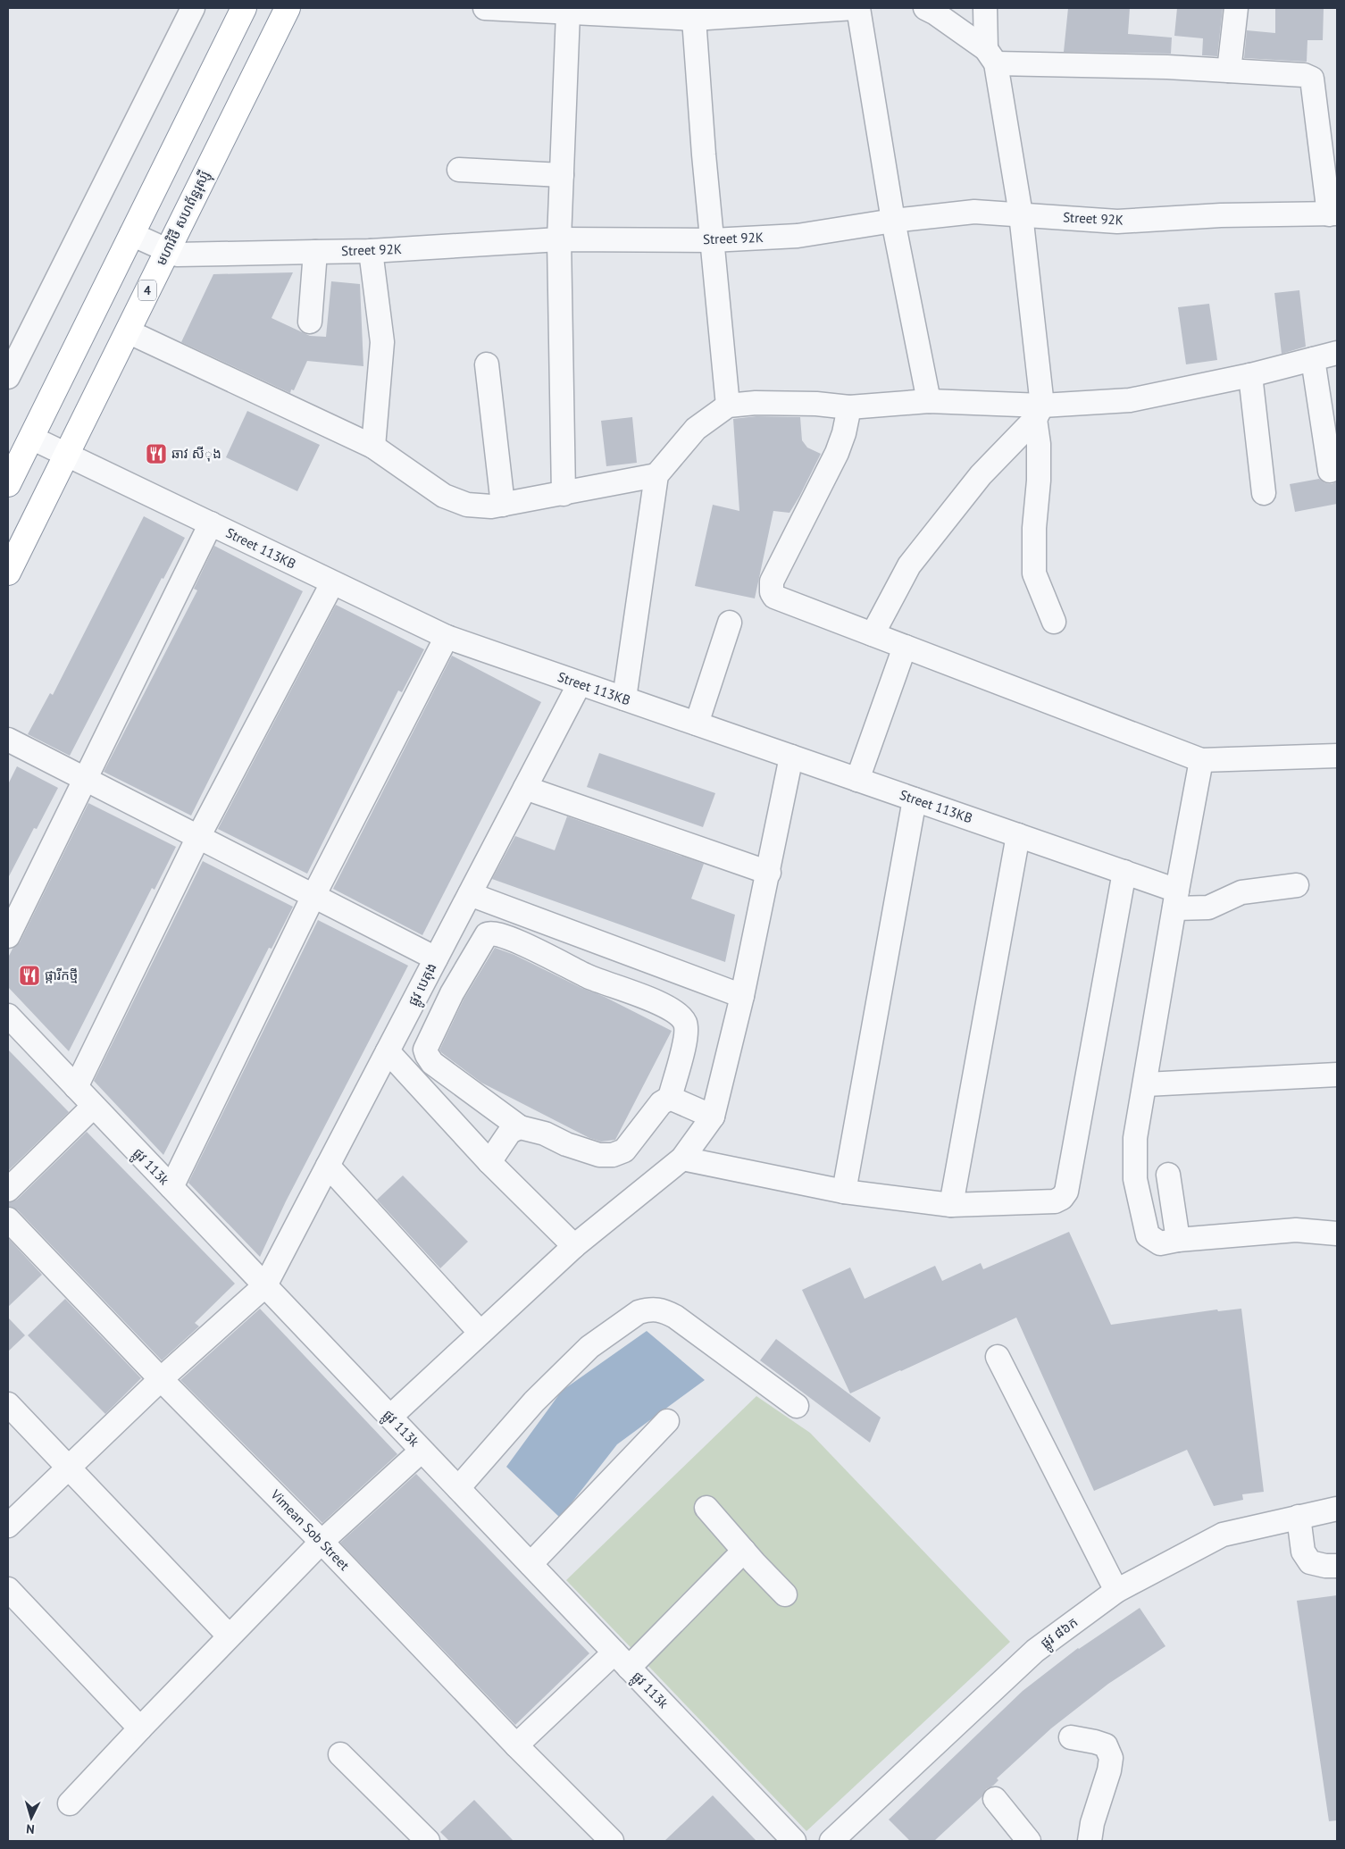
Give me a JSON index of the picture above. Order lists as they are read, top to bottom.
{
  "streets": {
    "highway": ["មហាវិថី សហព័ន្ធរុស្ស៊ី", "4"],
    "street": [
      "Street 92K",
      "Street 113KB",
      "ផ្លូវ បេតុង",
      "ផ្លូវ 113k",
      "Vimean Sob Street",
      "ផ្លូវ ៨៦ក"
    ]
  },
  "crossings": [
    ["មហាវិថី សហព័ន្ធរុស្ស៊ី", "Street 92K"],
    ["មហាវិថី សហព័ន្ធរុស្ស៊ី", "Street 113KB"],
    ["Street 113KB", "ផ្លូវ បេតុង"],
    ["ផ្លូវ បេតុង", "ផ្លូវ 113k"]
  ],
  "places": {
    "restaurant": ["ឆាវ សីុង", "ផ្ការីកថ្មី"]
  },
  "north": "bottom"
}
